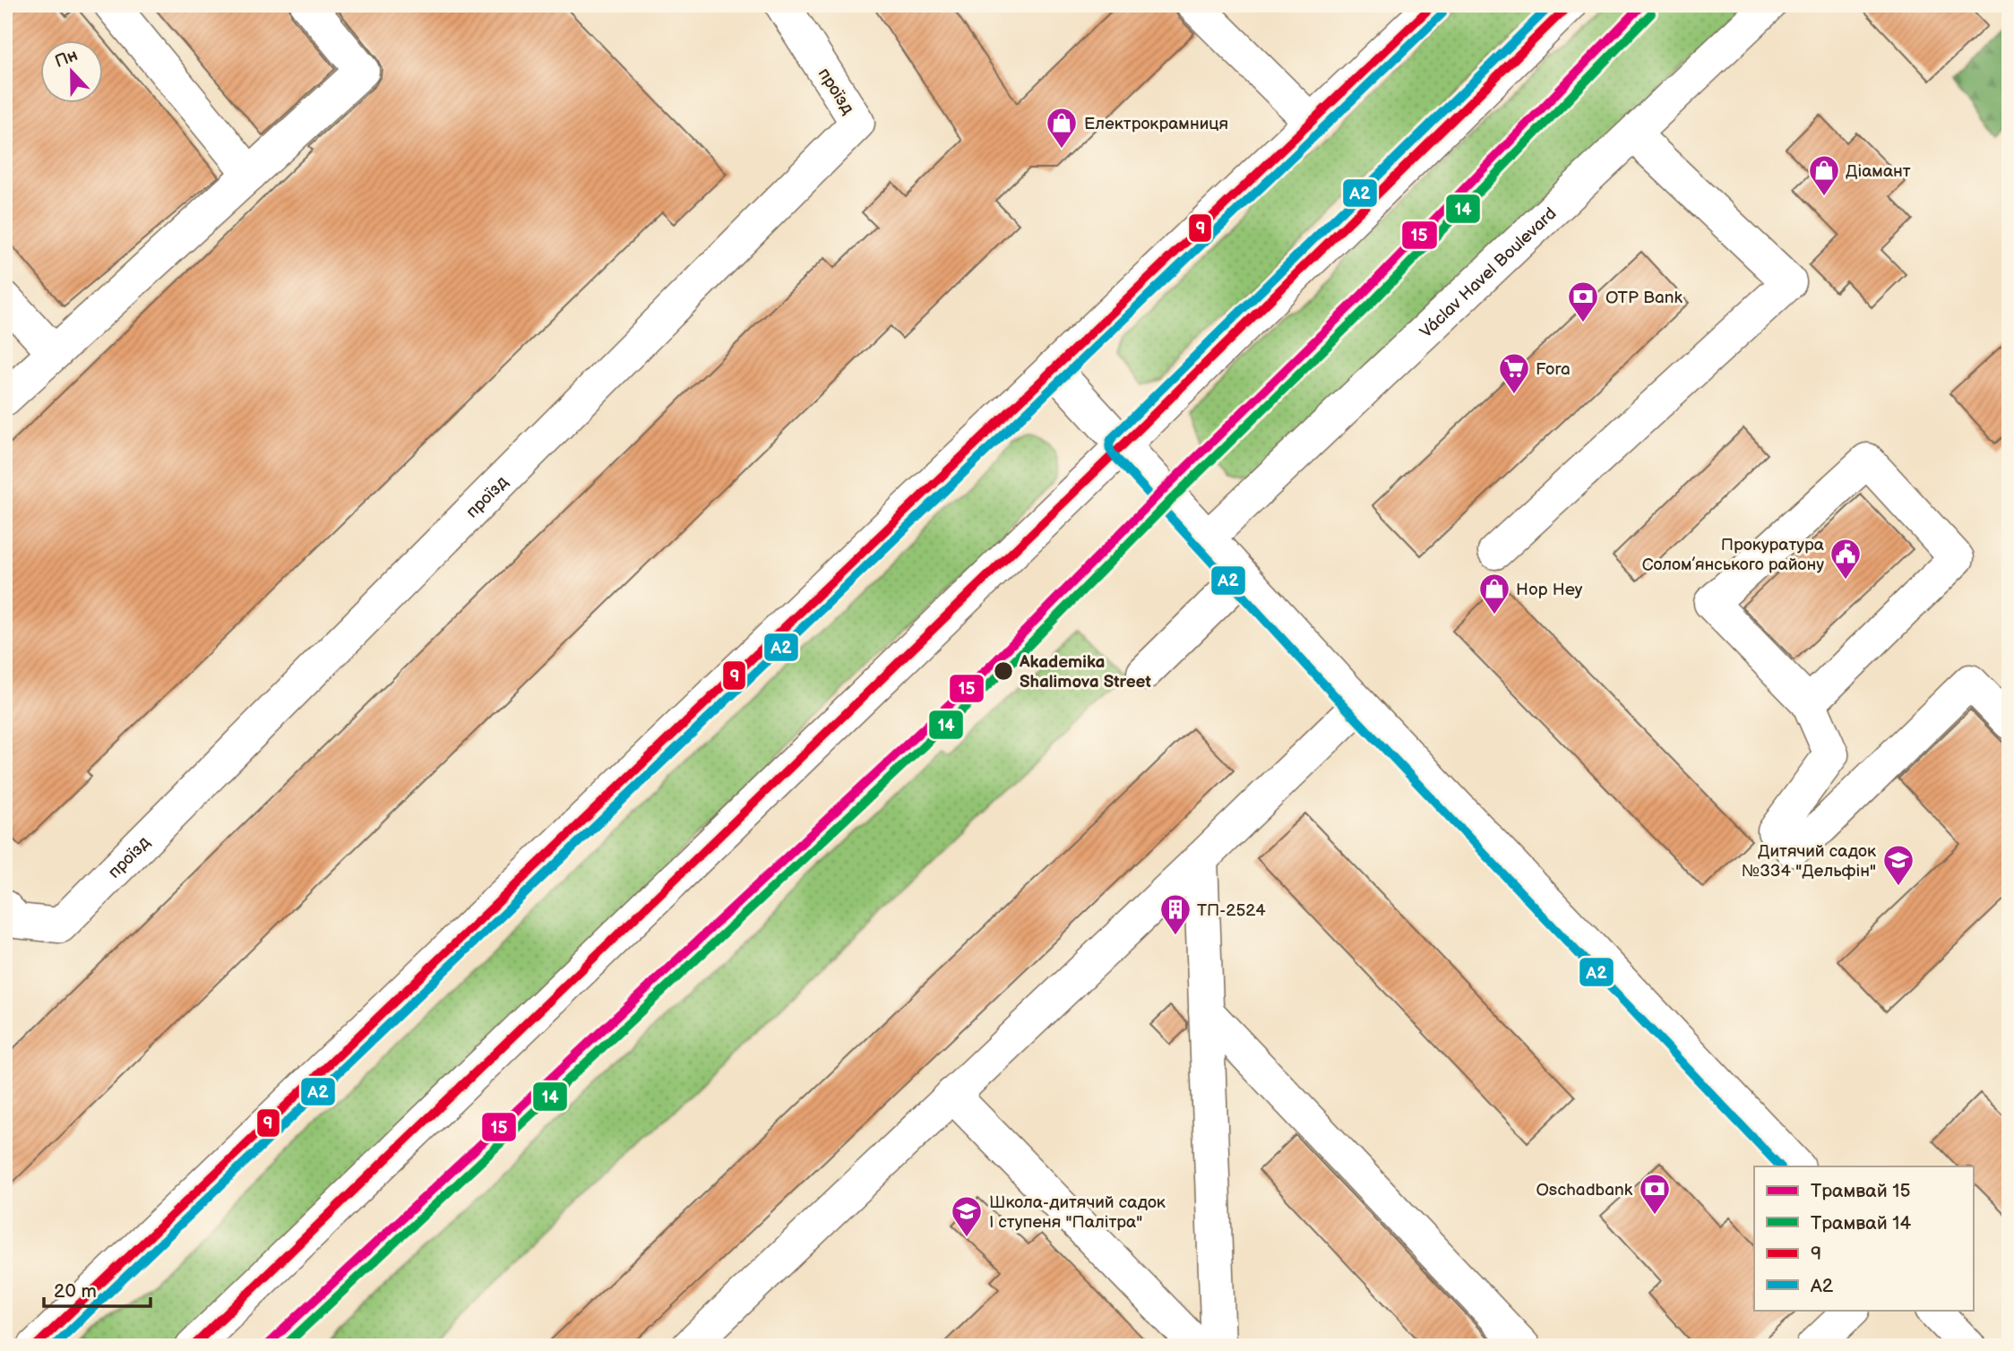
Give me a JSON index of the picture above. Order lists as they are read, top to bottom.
{
  "streets": {
    "main road": ["проїзд", "Václav Havel Boulevard"]
  },
  "places": {
    "shop": ["Електрокрамниця", "Діамант", "Hop Hey"],
    "bank": ["OTP Bank", "Oschadbank"],
    "supermarket": ["Fora"],
    "public building": ["Прокуратура Солом’янського району"],
    "other": ["Akademika Shalimova Street"],
    "school or university": ["Дитячий садок №334 \"Дельфін\"", "Школа-дитячий садок І ступеня \"Палітра\""],
    "building": ["ТП-2524"]
  },
  "lines": [
    "tram line 15",
    "transit line 9",
    "transit line А2",
    "tram line 14"
  ],
  "legend": [
    "Трамвай 15",
    "Трамвай 14",
    "9",
    "А2"
  ],
  "scale_bar": "20 m",
  "north": "top"
}
